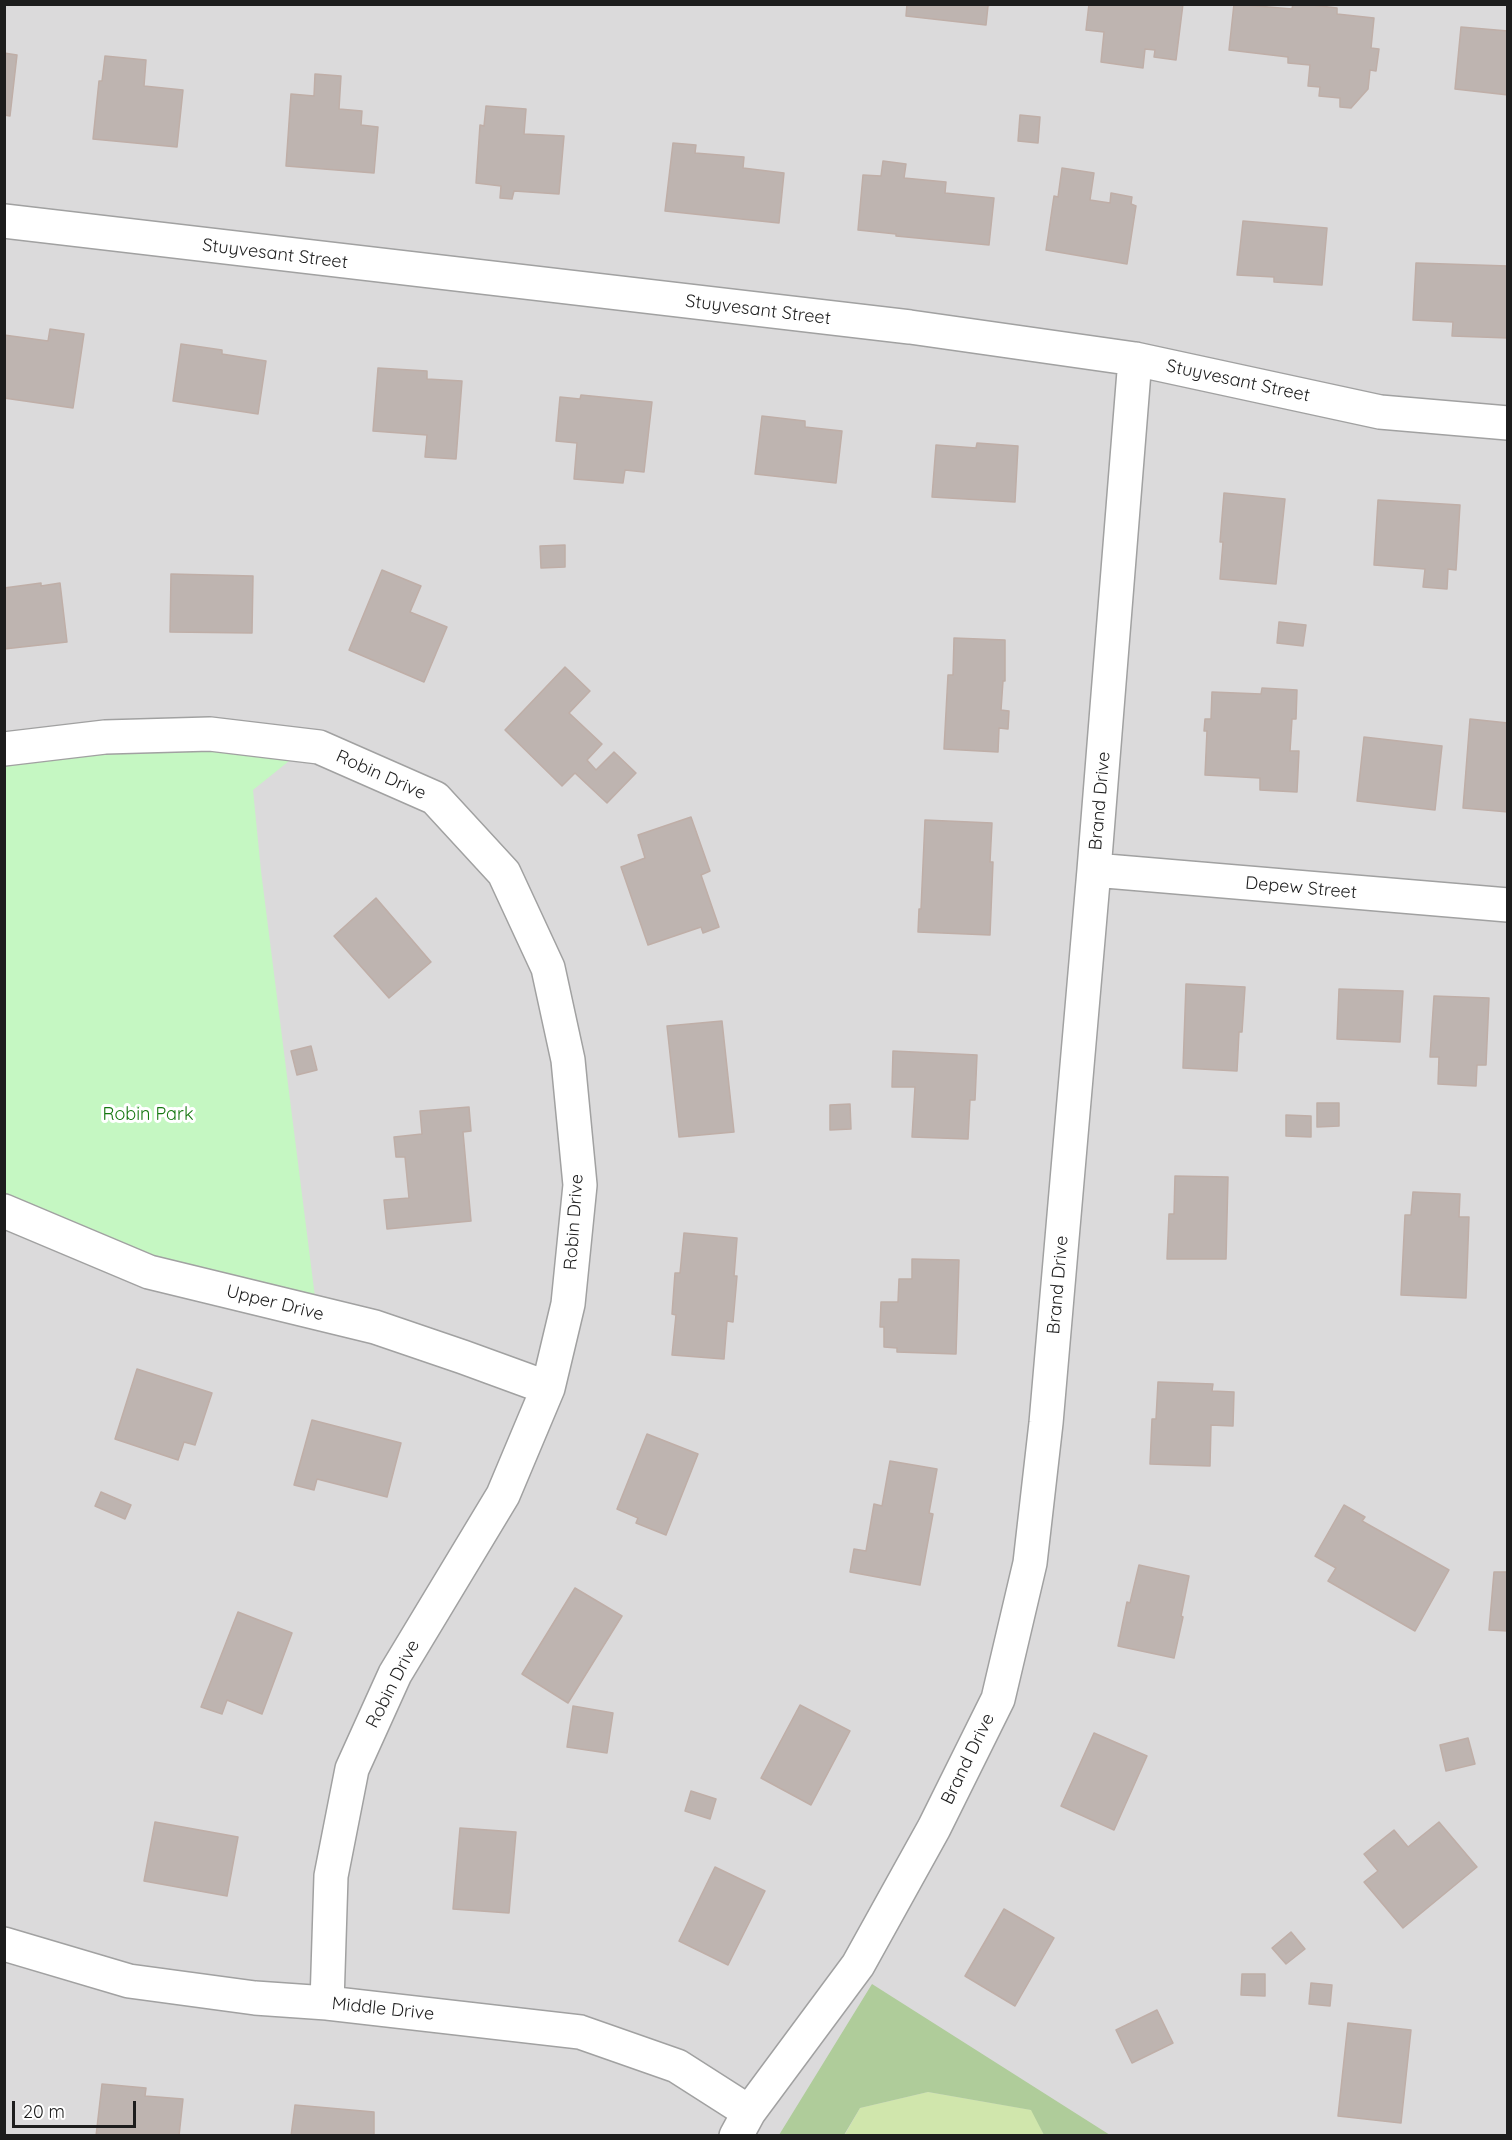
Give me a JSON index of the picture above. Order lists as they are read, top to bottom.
{
  "streets": {
    "street": [
      "Stuyvesant Street",
      "Robin Drive",
      "Brand Drive",
      "Depew Street",
      "Upper Drive",
      "Middle Drive"
    ]
  },
  "crossings": [
    ["Stuyvesant Street", "Brand Drive"],
    ["Robin Drive", "Upper Drive"],
    ["Robin Drive", "Middle Drive"],
    ["Brand Drive", "Depew Street"],
    ["Brand Drive", "Middle Drive"]
  ],
  "parks": ["Robin Park"],
  "scale_bar": "20 m"
}
